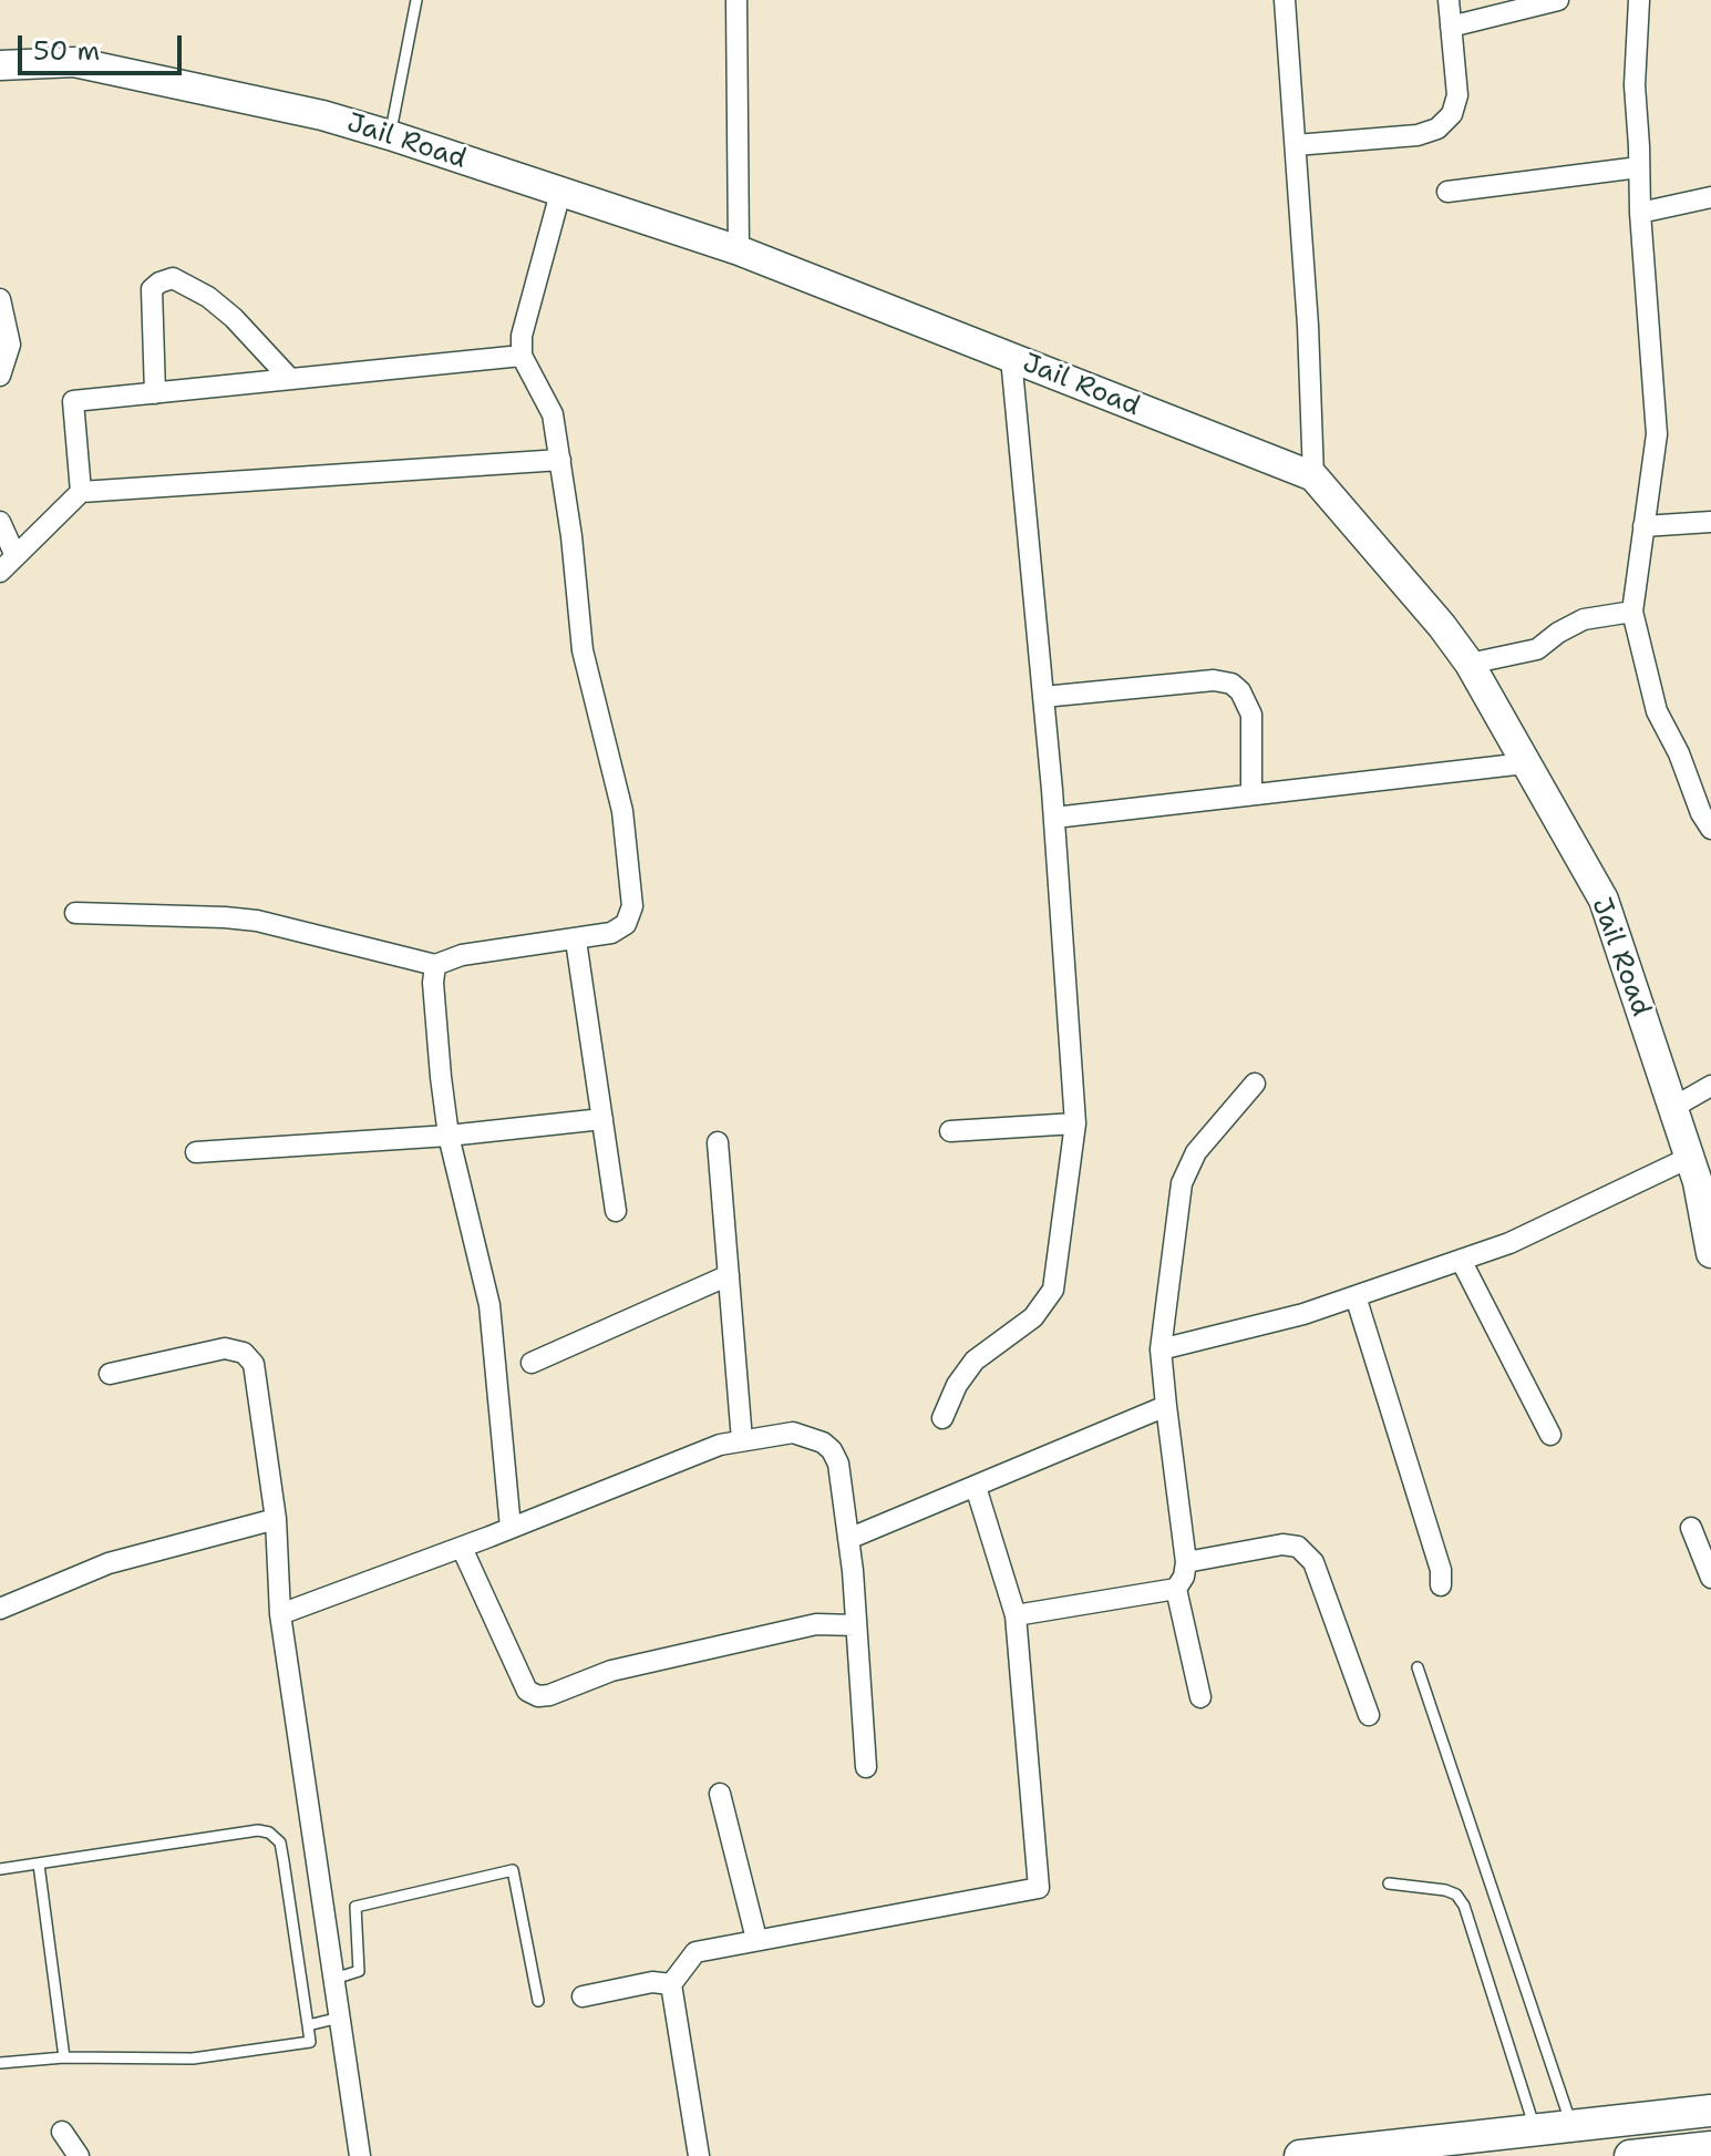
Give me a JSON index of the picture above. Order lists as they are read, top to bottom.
{
  "streets": {
    "street": ["Jail Road"]
  },
  "scale_bar": "50 m"
}
